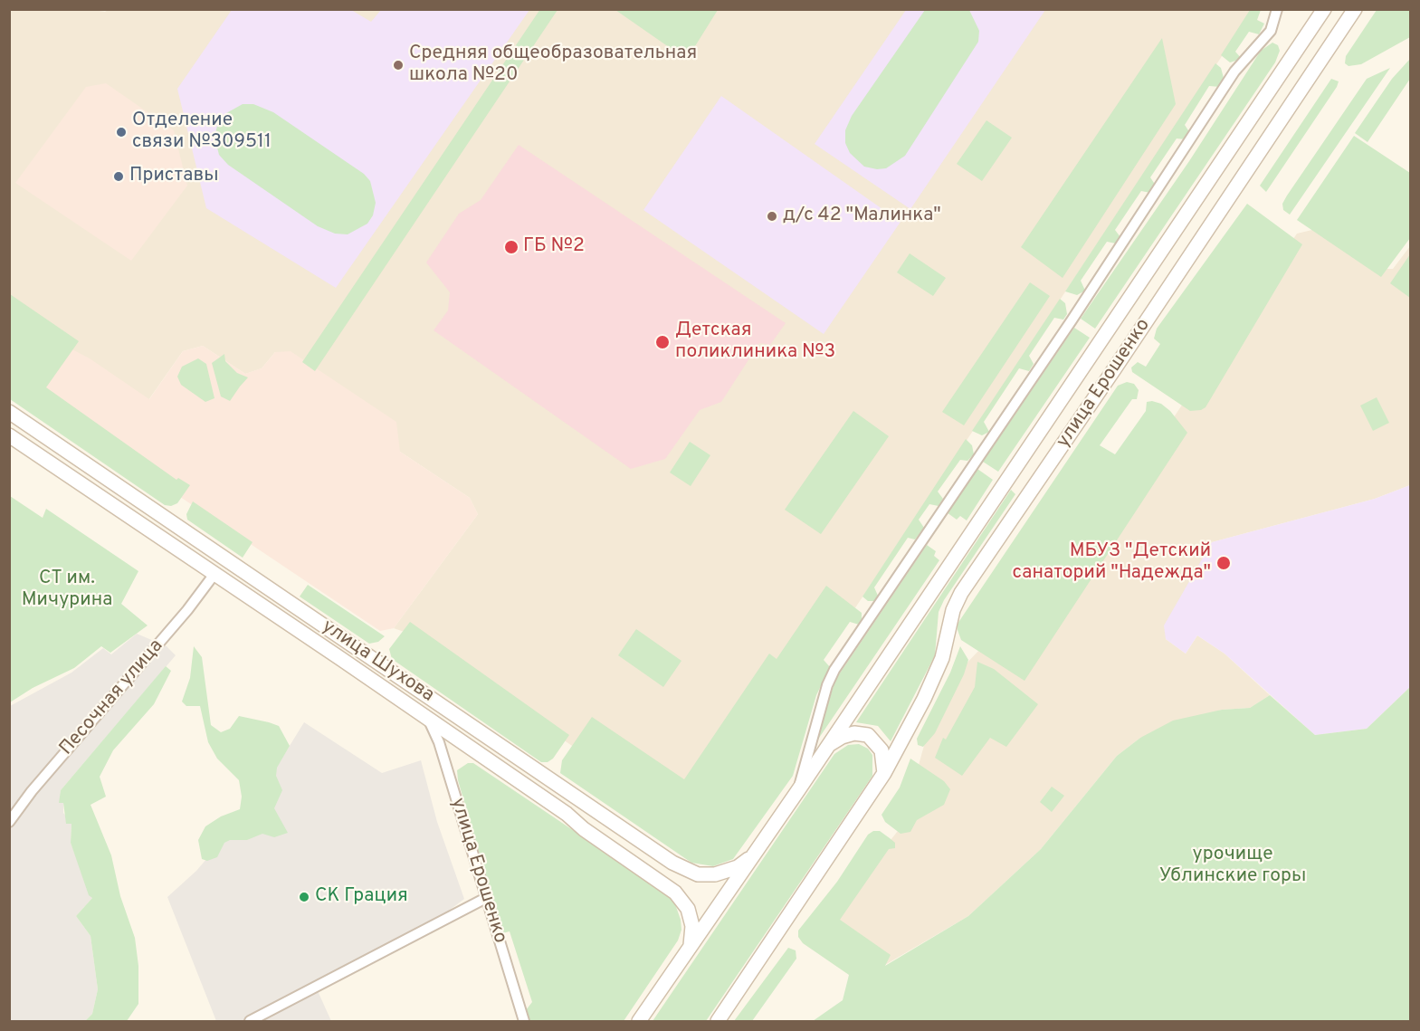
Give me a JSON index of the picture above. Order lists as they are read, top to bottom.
{
  "streets": {
    "main road": ["улица Ерошенко", "улица Шухова"],
    "street": ["Песочная улица"]
  },
  "crossings": [
    ["улица Ерошенко", "улица Шухова"],
    ["улица Шухова", "Песочная улица"]
  ],
  "parks": ["СТ им. Мичурина", "урочище Ублинские горы"],
  "places": [
    "Средняя общеобразовательная школа №20",
    "Отделение связи №309511",
    "Приставы",
    "д/с 42 \"Малинка\"",
    "ГБ №2",
    "Детская поликлиника №3",
    "МБУЗ \"Детский санаторий \"Надежда\"",
    "СК Грация"
  ]
}
